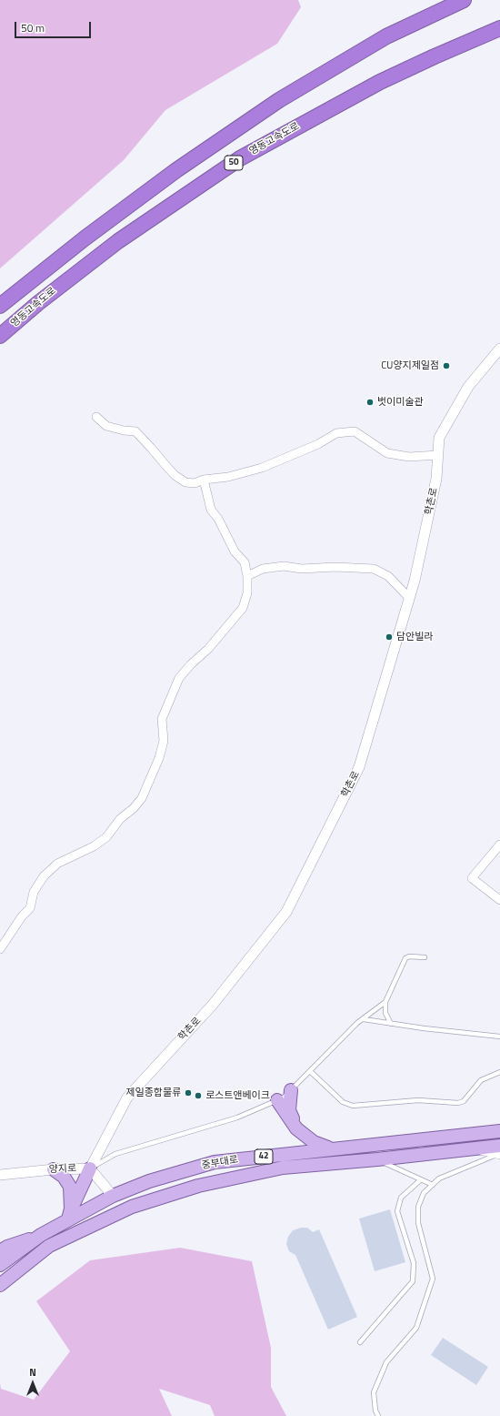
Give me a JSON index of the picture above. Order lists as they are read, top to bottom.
{
  "streets": {
    "highway": ["영동고속도로", "50"],
    "main road": ["42", "중부대로"],
    "street": ["학촌로", "양지로"]
  },
  "crossings": [
    ["학촌로", "양지로"],
    ["42", "중부대로"],
    ["중부대로", "양지로"]
  ],
  "places": [
    "CU양지제일점",
    "벗이미술관",
    "담안빌라",
    "제일종합물류",
    "로스트앤베이크"
  ],
  "scale_bar": "50 m",
  "north": "top"
}
